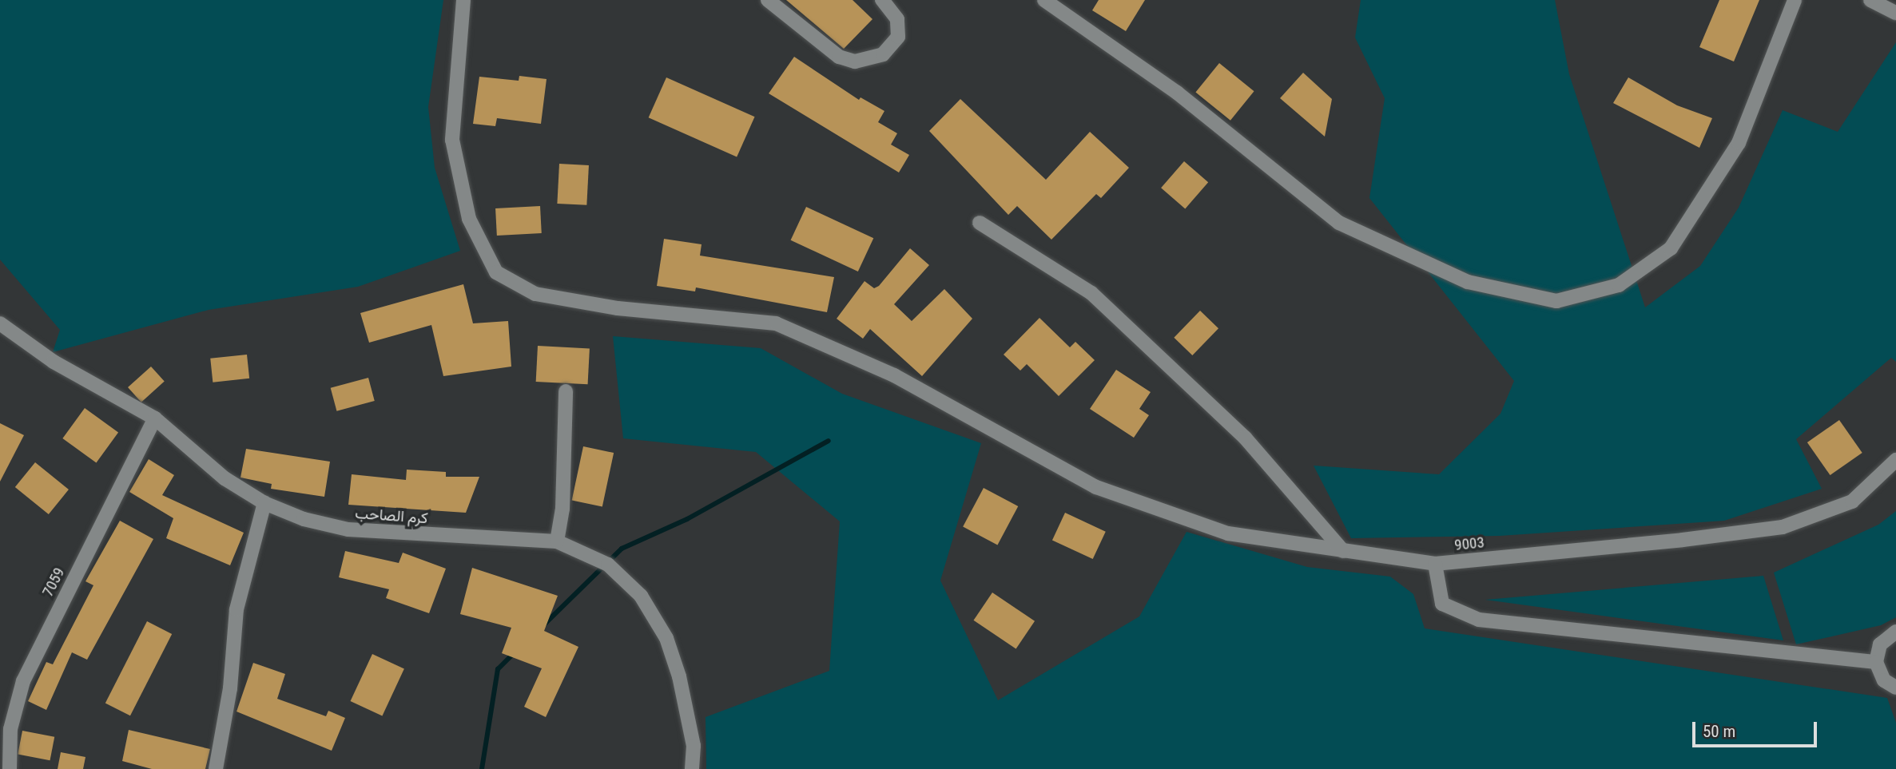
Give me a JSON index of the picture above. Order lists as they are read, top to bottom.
{
  "streets": {
    "street": ["كرم الصاحب", "9003", "7059"]
  },
  "crossings": [
    ["كرم الصاحب", "7059"]
  ],
  "scale_bar": "50 m"
}
